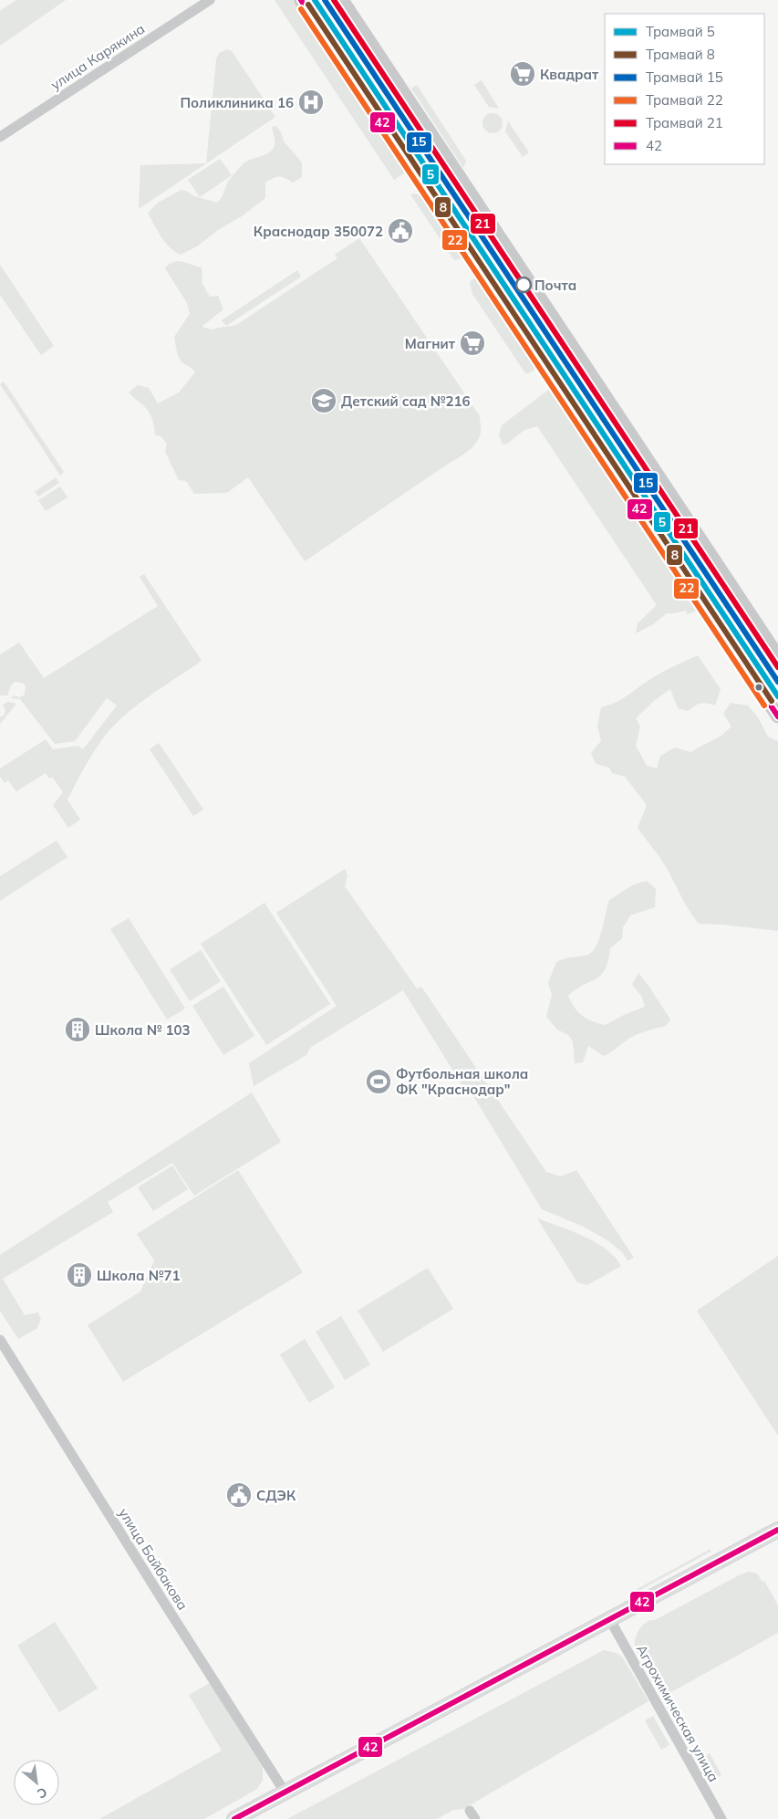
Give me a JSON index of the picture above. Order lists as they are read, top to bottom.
{
  "streets": {
    "street": ["улица Карякина", "улица Байбакова", "Агрохимическая улица"]
  },
  "places": {
    "supermarket": ["Квадрат", "Магнит"],
    "hospital": ["Поликлиника 16"],
    "public building": ["Краснодар 350072", "СДЭК"],
    "other": ["Почта"],
    "school or university": ["Детский сад №216"],
    "building": ["Школа № 103", "Школа №71"],
    "sports": ["Футбольная школа ФК \"Краснодар\""]
  },
  "lines": [
    "tram line 5",
    "tram line 15",
    "tram line 21",
    "transit line 42",
    "tram line 8",
    "tram line 22"
  ],
  "legend": [
    "Трамвай 5",
    "Трамвай 8",
    "Трамвай 15",
    "Трамвай 22",
    "Трамвай 21",
    "42"
  ],
  "north": "bottom right"
}
